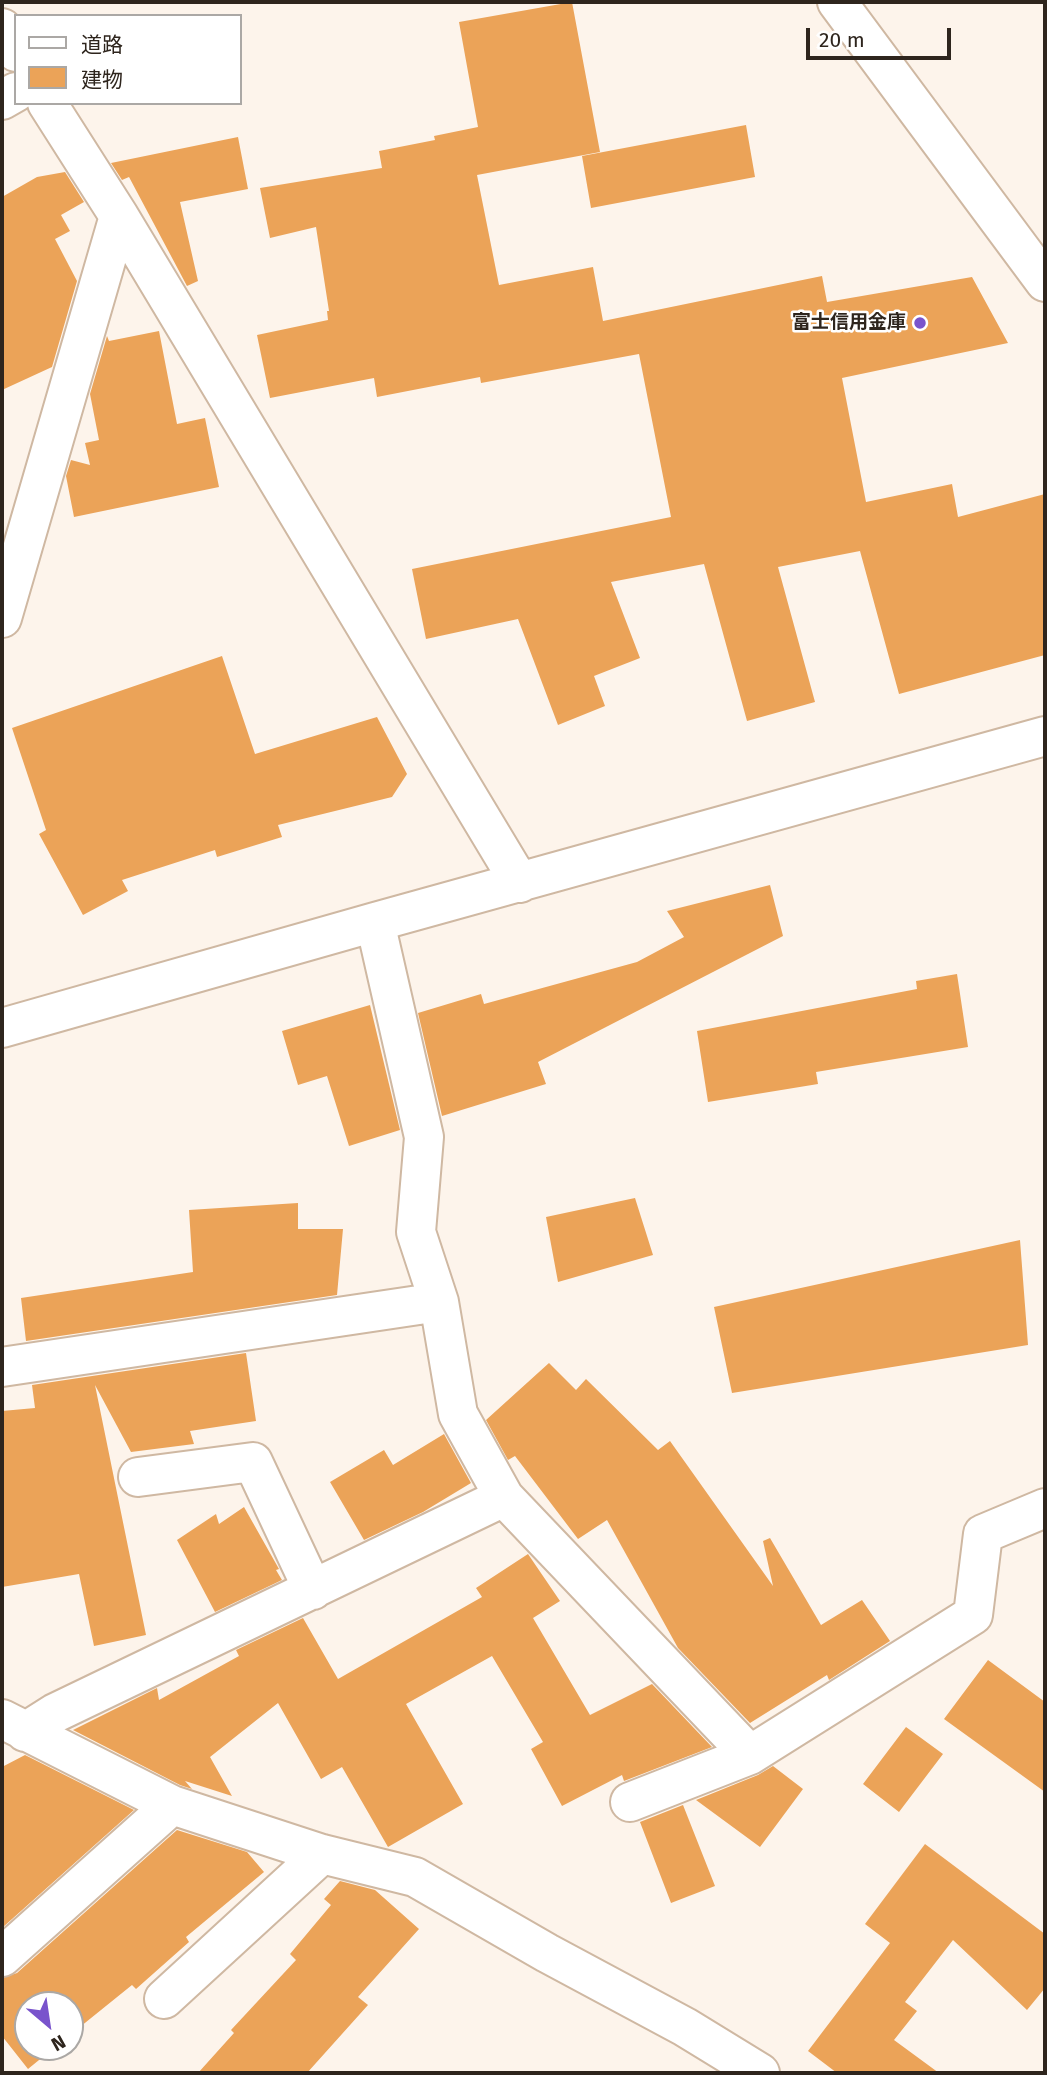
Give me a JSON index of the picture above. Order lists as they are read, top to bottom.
{
  "places": ["富士信用金庫"],
  "legend": ["道路", "建物"],
  "scale_bar": "20 m",
  "north": "bottom right"
}
